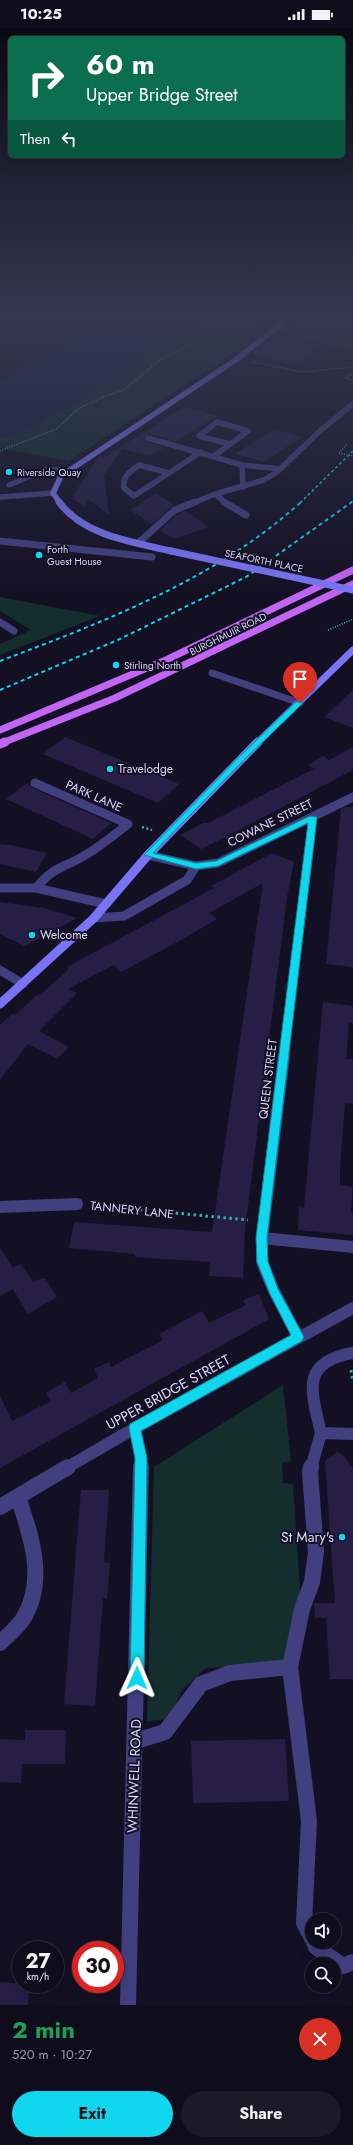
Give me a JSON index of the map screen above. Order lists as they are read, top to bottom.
{
  "streets": {
    "main road": ["BURGHMUIR ROAD"],
    "street": [
      "SEAFORTH PLACE",
      "PARK LANE",
      "COWANE STREET",
      "QUEEN STREET",
      "TANNERY LANE",
      "UPPER BRIDGE STREET",
      "WHINWELL ROAD"
    ]
  },
  "crossings": [
    ["COWANE STREET", "QUEEN STREET"],
    ["QUEEN STREET", "TANNERY LANE"],
    ["QUEEN STREET", "UPPER BRIDGE STREET"],
    ["UPPER BRIDGE STREET", "WHINWELL ROAD"]
  ],
  "places": [
    "Riverside Quay",
    "Forth Guest House",
    "Stirling North",
    "Travelodge",
    "Welcome",
    "St Mary's"
  ],
  "page": {
    "status": "10:25",
    "turn": ["60 m", "Upper Bridge Street"],
    "then": "Then",
    "speed": "27 km/h",
    "limit": "30",
    "heading": ["2 min", "520 m · 10:27"],
    "buttons": ["Exit", "Share"]
  }
}
